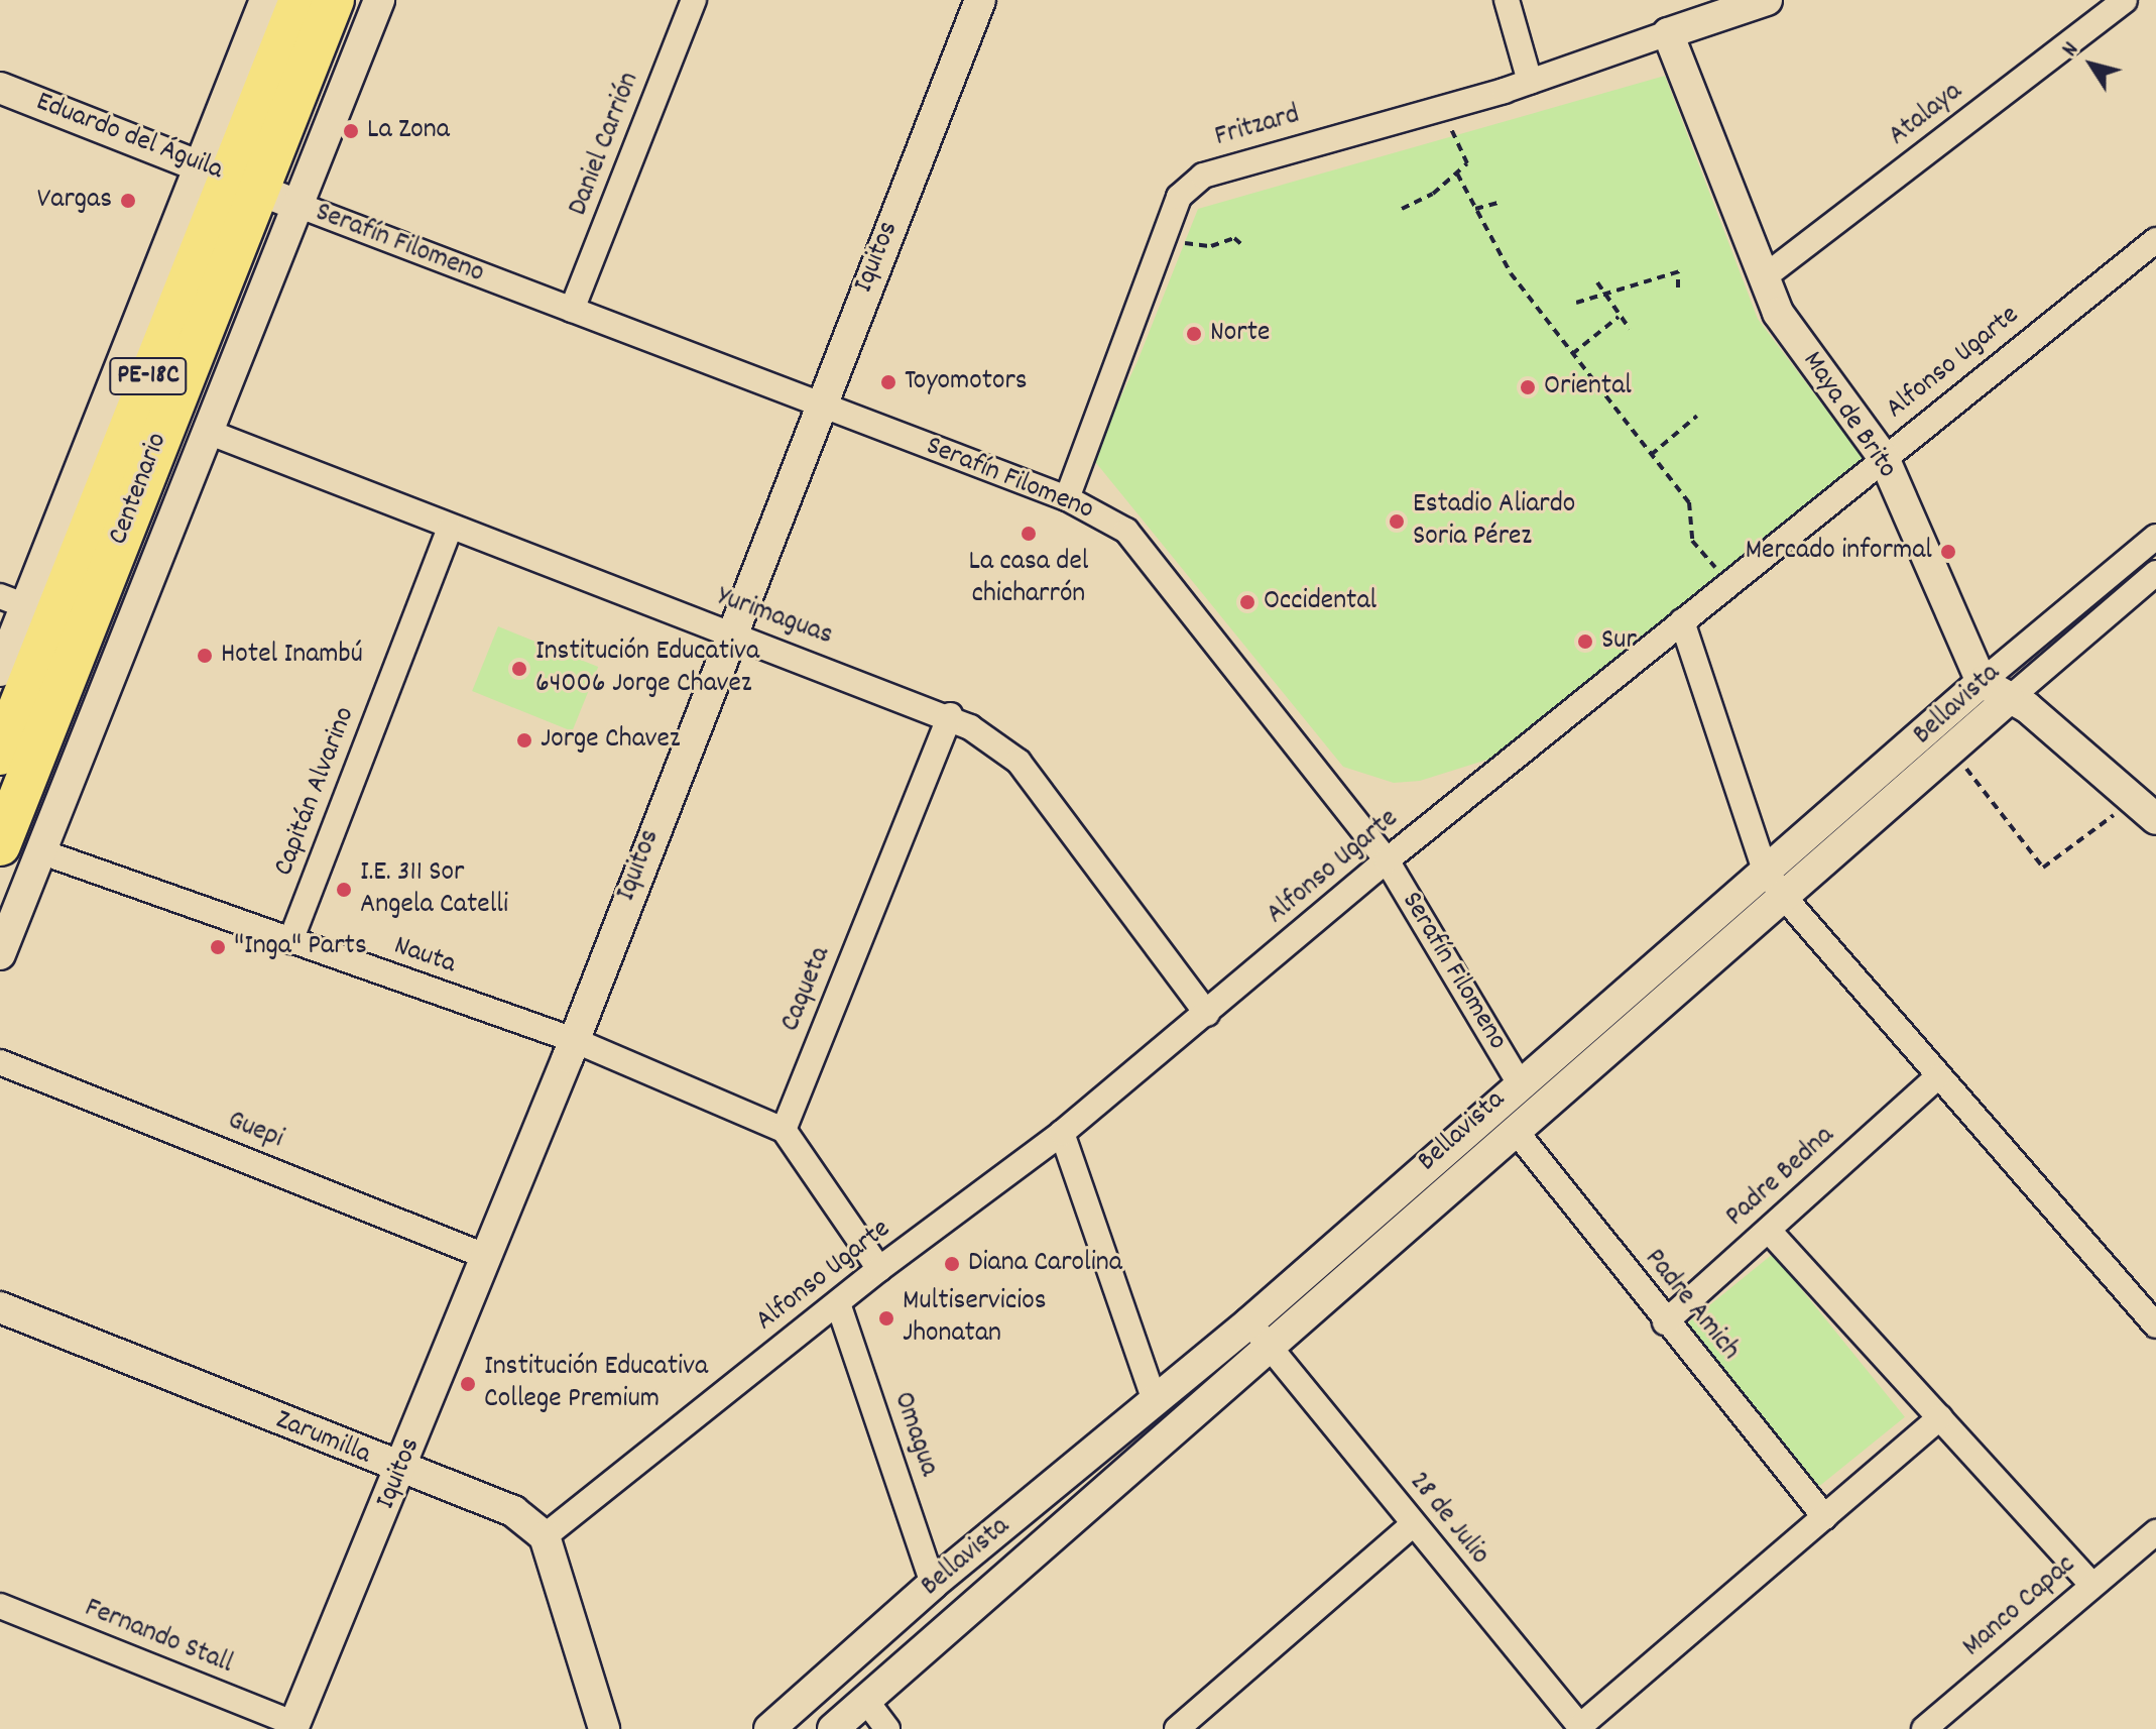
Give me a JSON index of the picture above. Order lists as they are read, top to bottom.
{
  "streets": {
    "highway": ["PE-18C", "Centenario"],
    "street": [
      "Atalaya",
      "Fritzard",
      "Eduardo del Águila",
      "Daniel Carrión",
      "Serafín Filomeno",
      "Iquitos",
      "Alfonso Ugarte",
      "Maya de Brito",
      "Yurimaguas",
      "Bellavista",
      "Capitán Alvarino",
      "Nauta",
      "Caqueta",
      "Guepi",
      "Padre Bedna",
      "Padre Amich",
      "Omagua",
      "Zarumilla",
      "28 de Julio",
      "Manco Capac",
      "Fernando Stall"
    ]
  },
  "crossings": [
    ["Atalaya", "Maya de Brito"],
    ["Fritzard", "Serafín Filomeno"],
    ["Fritzard", "Maya de Brito"],
    ["Eduardo del Águila", "Serafín Filomeno"],
    ["Eduardo del Águila", "Centenario"],
    ["Daniel Carrión", "Serafín Filomeno"],
    ["Serafín Filomeno", "Iquitos"],
    ["Serafín Filomeno", "Alfonso Ugarte"],
    ["Serafín Filomeno", "Centenario"],
    ["Serafín Filomeno", "Bellavista"],
    ["Iquitos", "Yurimaguas"],
    ["Iquitos", "Nauta"],
    ["Iquitos", "Guepi"],
    ["Iquitos", "Zarumilla"],
    ["Iquitos", "Fernando Stall"],
    ["Alfonso Ugarte", "Maya de Brito"],
    ["Alfonso Ugarte", "Yurimaguas"],
    ["Alfonso Ugarte", "Omagua"],
    ["Alfonso Ugarte", "Zarumilla"],
    ["Maya de Brito", "Bellavista"],
    ["Yurimaguas", "Capitán Alvarino"],
    ["Yurimaguas", "Caqueta"],
    ["Bellavista", "Padre Amich"],
    ["Bellavista", "Omagua"],
    ["Bellavista", "28 de Julio"],
    ["Capitán Alvarino", "Nauta"],
    ["Nauta", "Caqueta"],
    ["Padre Bedna", "Padre Amich"]
  ],
  "places": [
    "La Zona",
    "Vargas",
    "Norte",
    "Toyomotors",
    "Oriental",
    "Estadio Aliardo Soria Pérez",
    "La casa del chicharrón",
    "Mercado informal",
    "Occidental",
    "Sur",
    "Hotel Inambú",
    "Institución Educativa 64006 Jorge Chavez",
    "Jorge Chavez",
    "I.E. 311 Sor Angela Catelli",
    "\"Inga\" Parts",
    "Diana Carolina",
    "Multiservicios Jhonatan",
    "Institución Educativa College Premium"
  ],
  "north": "top left"
}
